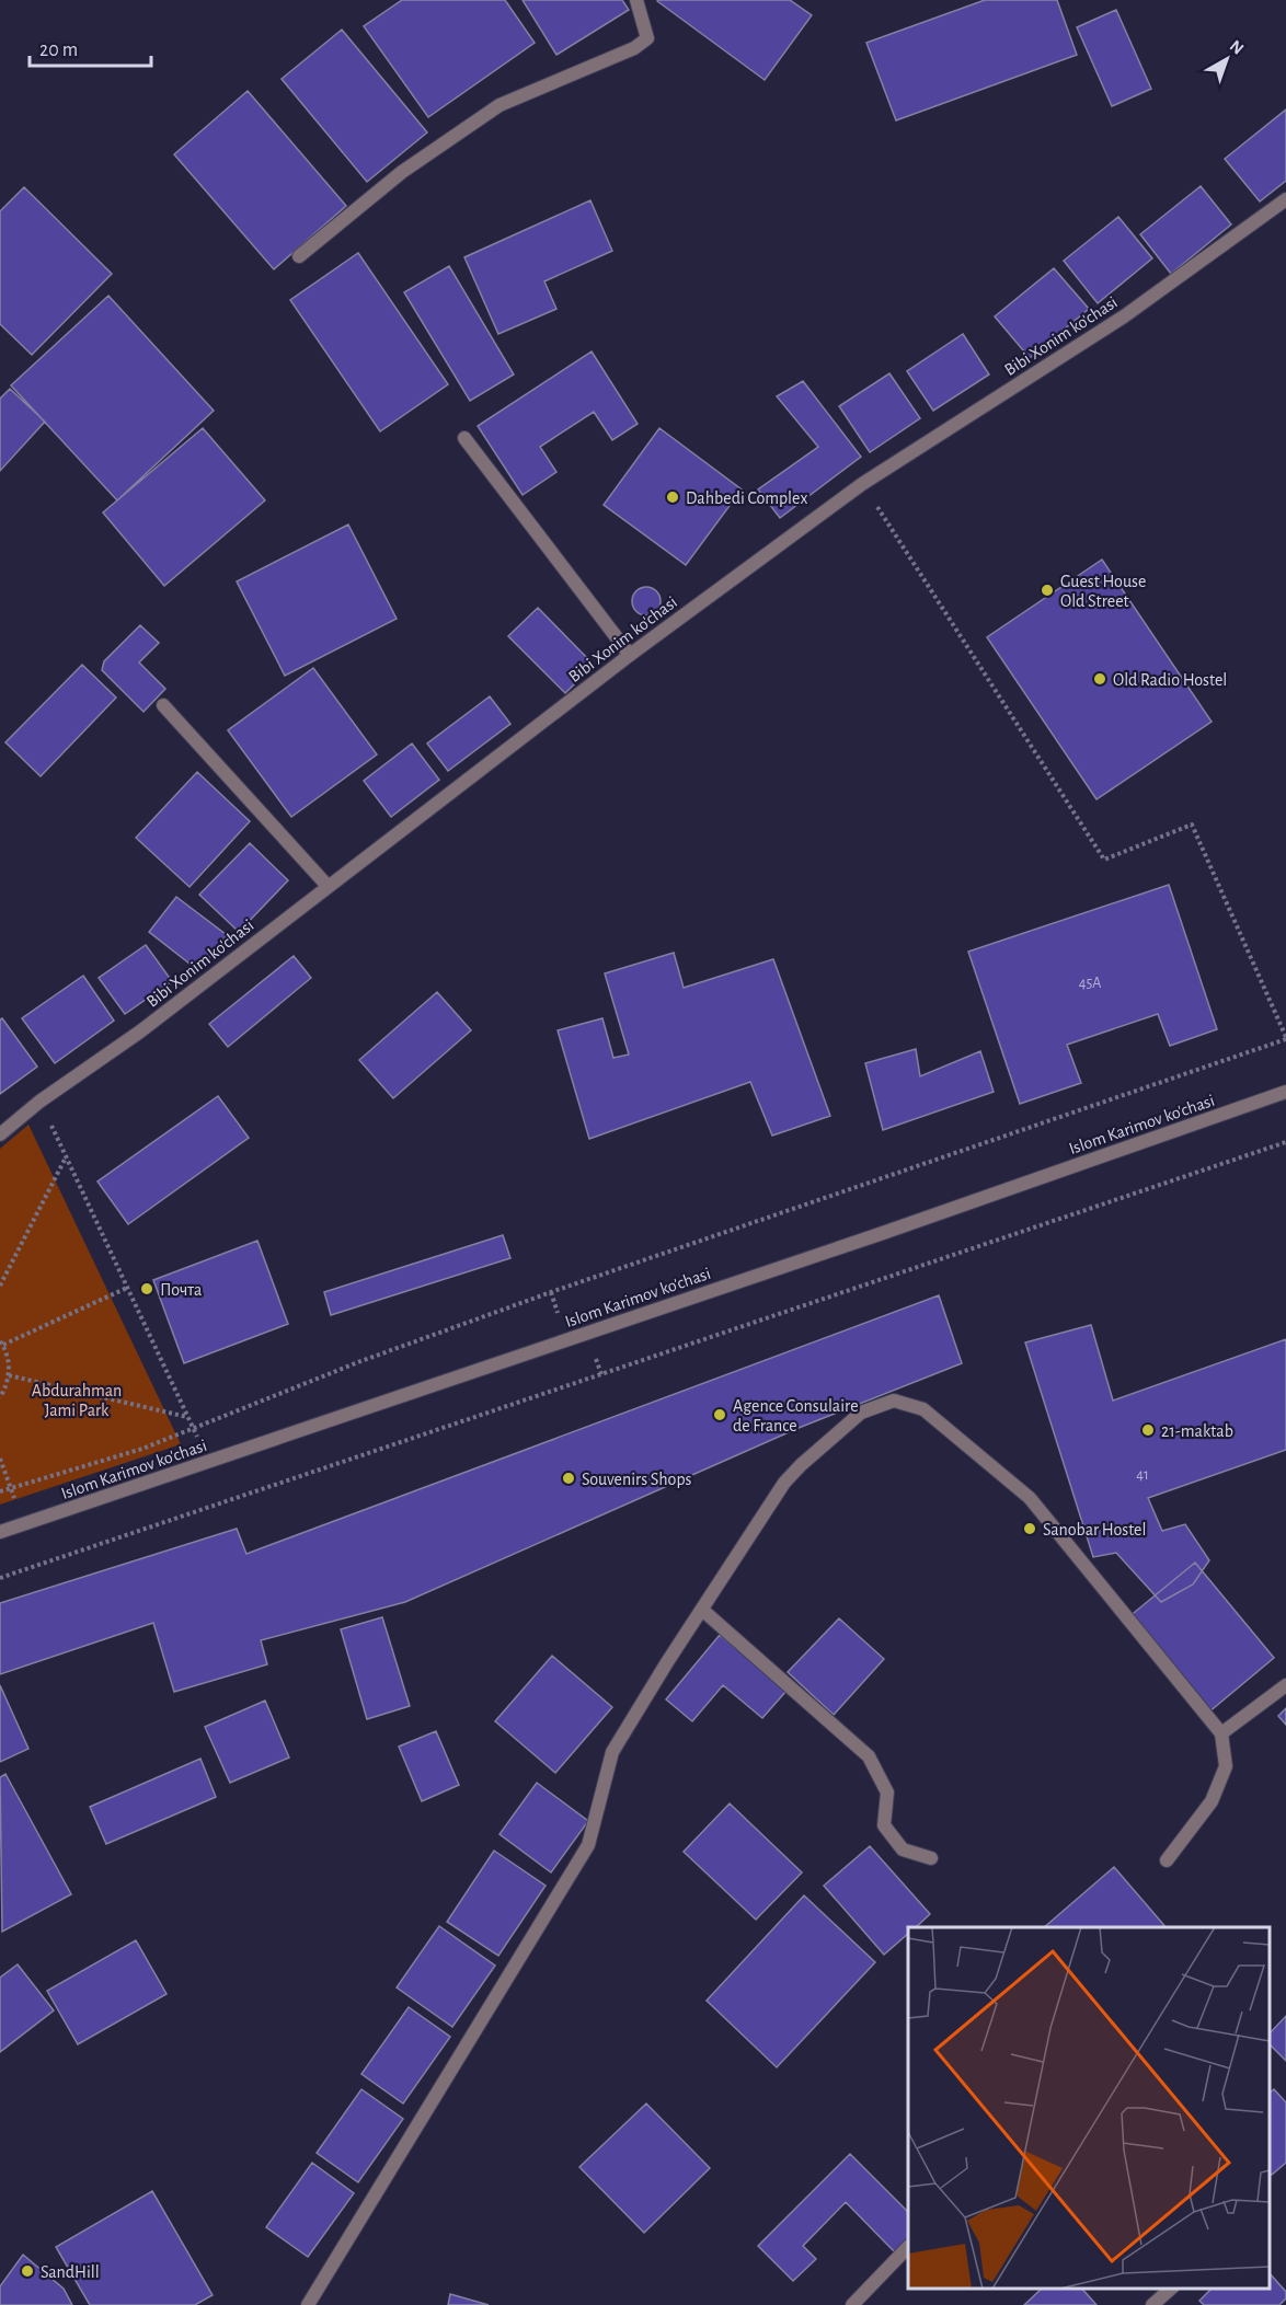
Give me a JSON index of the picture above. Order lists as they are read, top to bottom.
{
  "streets": {
    "street": ["Bibi Xonim ko'chasi", "Islom Karimov ko'chasi"]
  },
  "parks": ["Abdurahman Jami Park"],
  "places": [
    "Dahbedi Complex",
    "Guest House Old Street",
    "Old Radio Hostel",
    "Почта",
    "Agence Consulaire de France",
    "21-maktab",
    "Souvenirs Shops",
    "Sanobar Hostel",
    "SandHill"
  ],
  "house_numbers": ["45A", "41"],
  "scale_bar": "20 m",
  "north": "top right"
}
